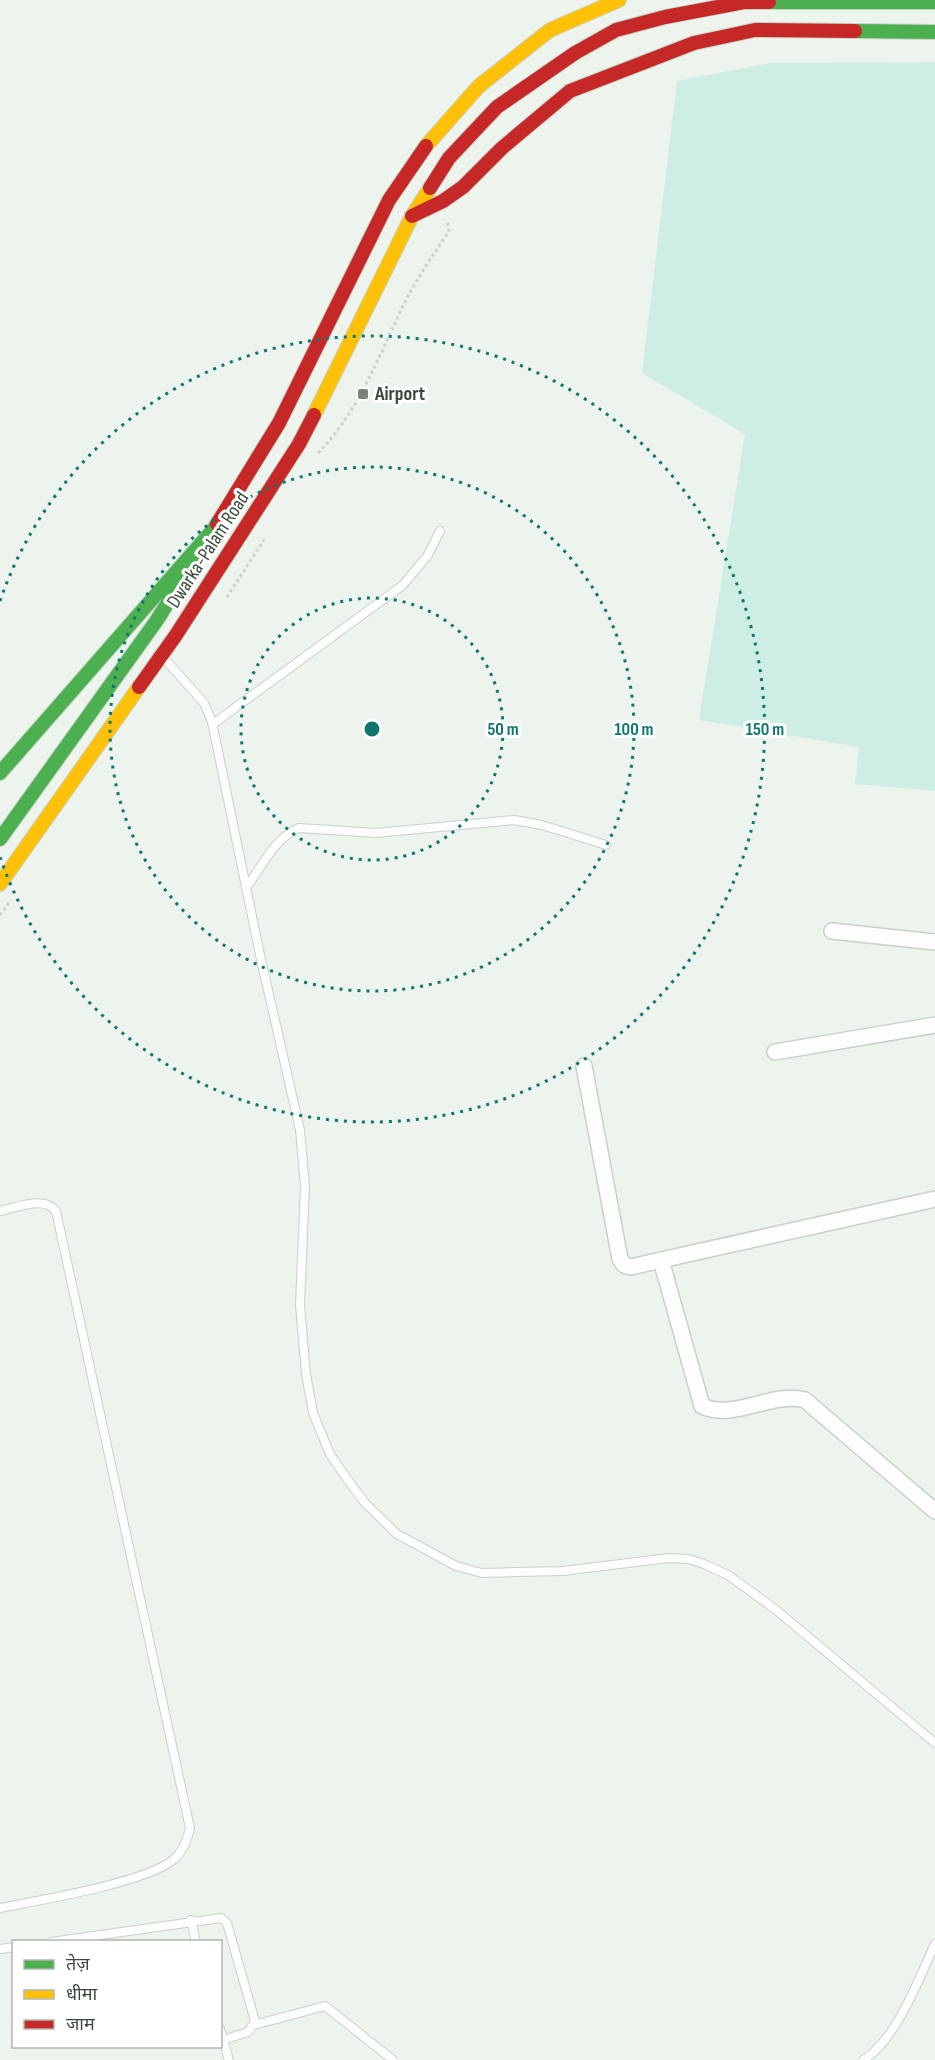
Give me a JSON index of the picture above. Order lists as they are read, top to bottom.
{
  "streets": {
    "main road": ["Dwarka-Palam Road"]
  },
  "places": {
    "transit": ["Airport"]
  },
  "legend": ["तेज़", "धीमा", "जाम"],
  "rings": ["50 m", "100 m", "150 m"]
}
